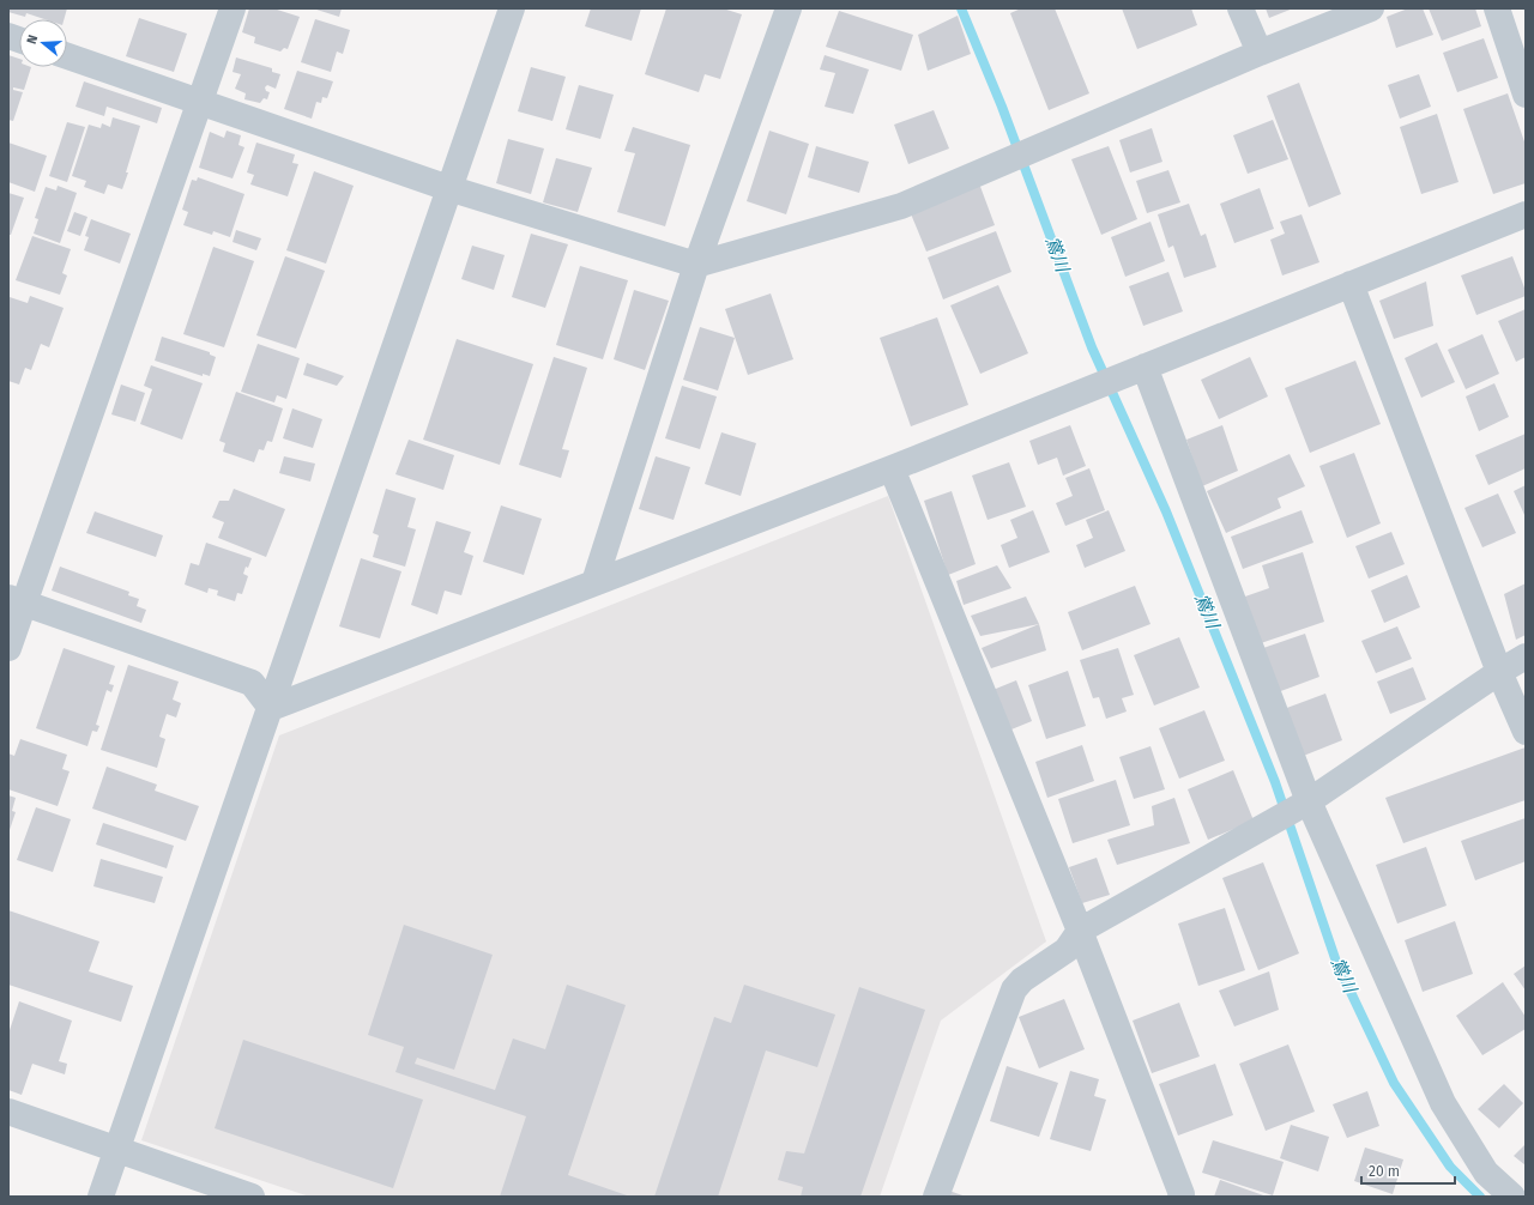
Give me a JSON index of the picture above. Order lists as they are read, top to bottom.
{
  "water": ["鴬川"],
  "scale_bar": "20 m",
  "north": "left"
}
